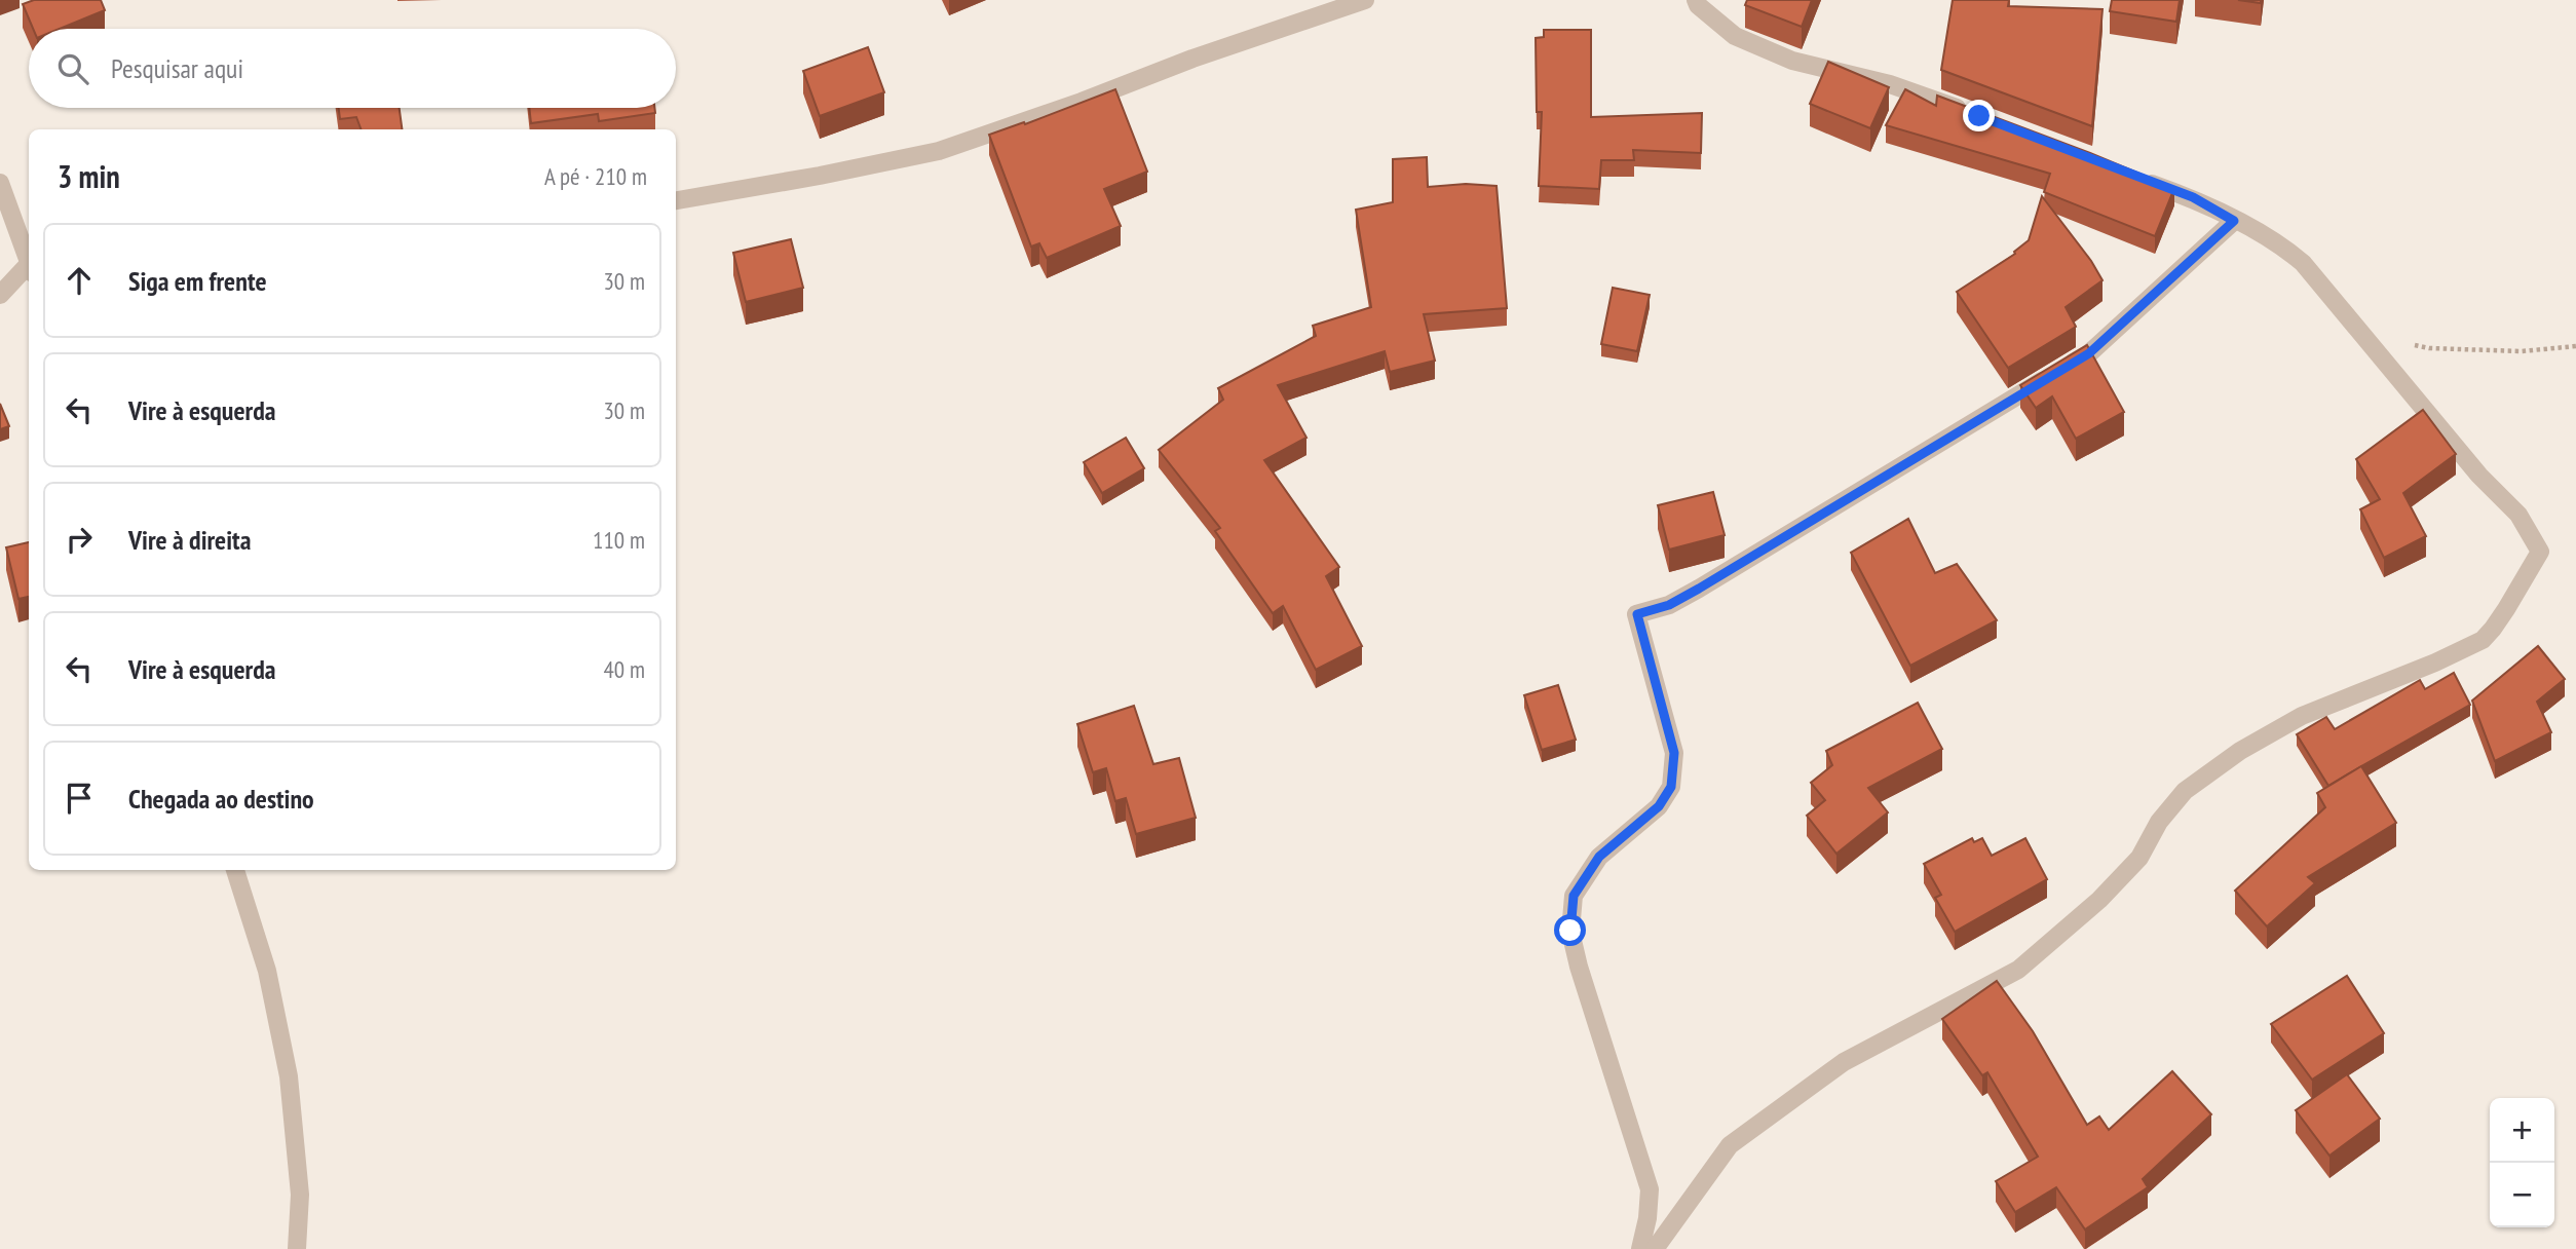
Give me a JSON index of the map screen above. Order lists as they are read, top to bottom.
{
  "page": {
    "search": "Pesquisar aqui",
    "heading": ["3 min", "A pé · 210 m"],
    "list": [
      ["Siga em frente", "30 m"],
      ["Vire à esquerda", "30 m"],
      ["Vire à direita", "110 m"],
      ["Vire à esquerda", "40 m"],
      "Chegada ao destino"
    ],
    "map_buttons": ["+", "−"]
  }
}
